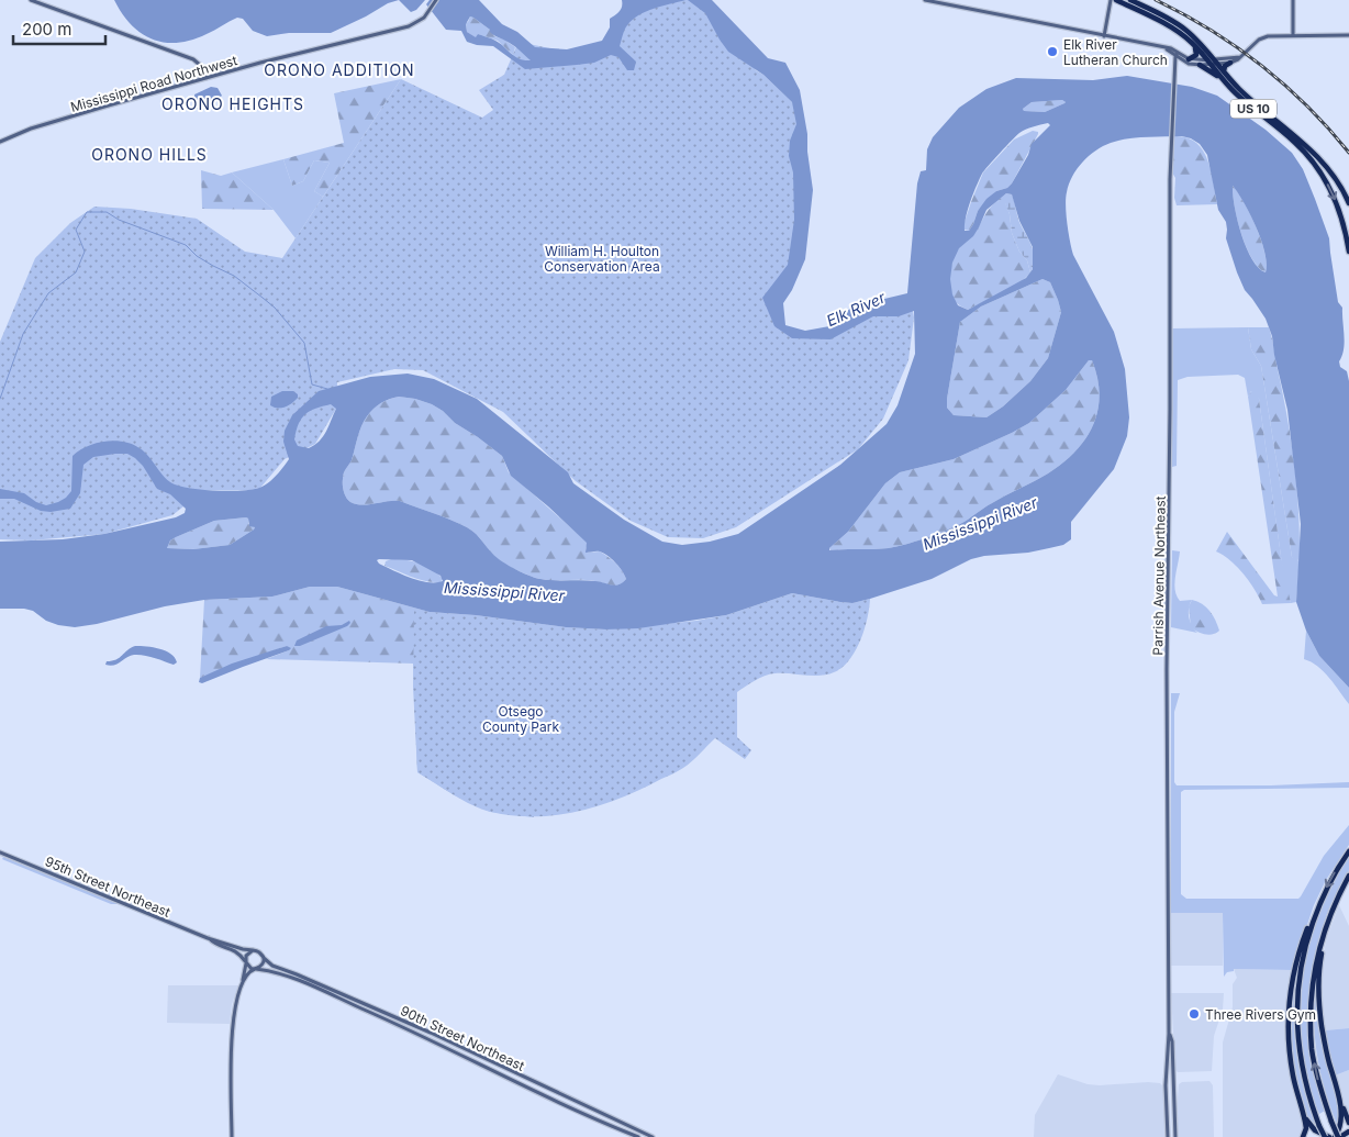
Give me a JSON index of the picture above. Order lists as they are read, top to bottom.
{
  "streets": {
    "highway": ["US 10"],
    "main road": [
      "Mississippi Road Northwest",
      "Parrish Avenue Northeast",
      "95th Street Northeast",
      "90th Street Northeast"
    ]
  },
  "districts": ["ORONO ADDITION", "ORONO HEIGHTS", "ORONO HILLS"],
  "water": ["Elk River", "Mississippi River"],
  "parks": ["William H. Houlton Conservation Area", "Otsego County Park"],
  "places": ["Elk River Lutheran Church", "Three Rivers Gym"],
  "scale_bar": "200 m"
}
